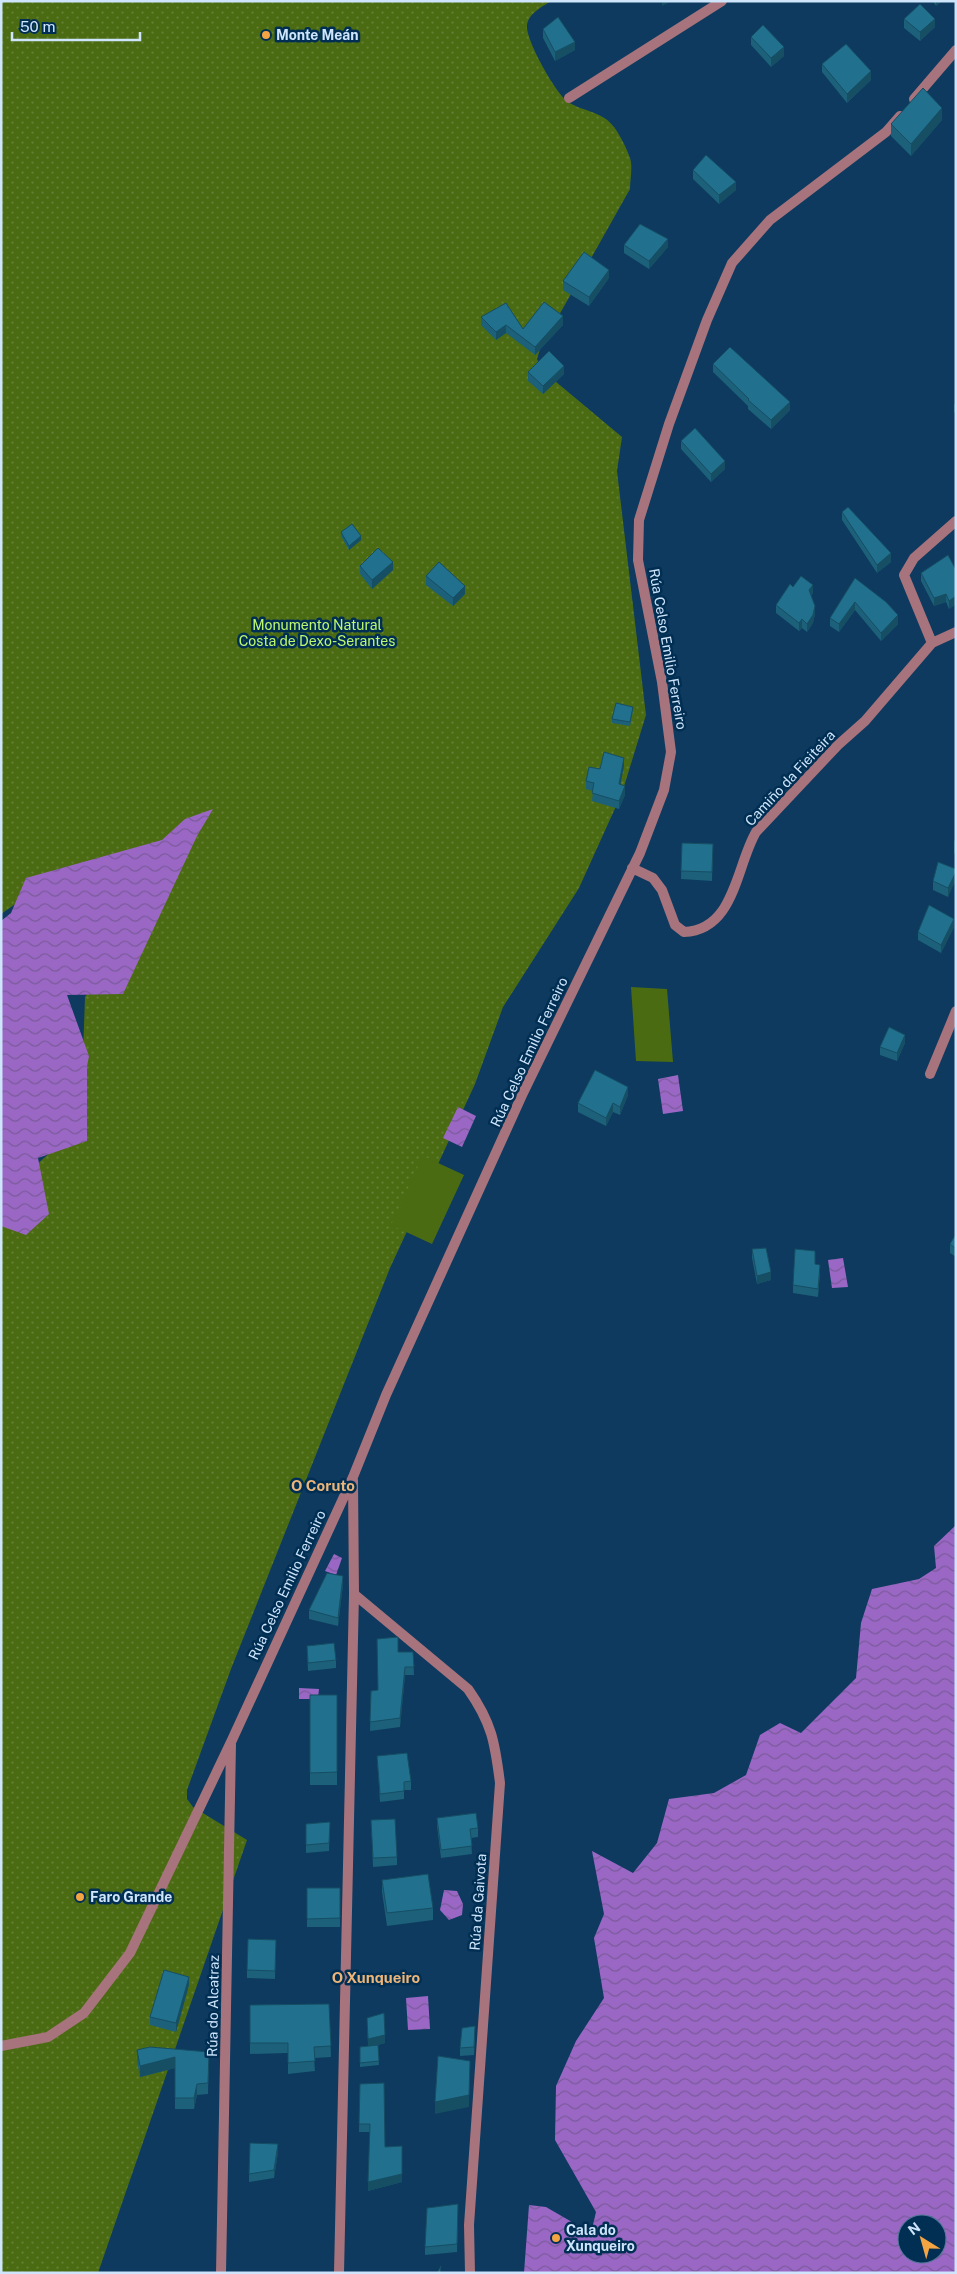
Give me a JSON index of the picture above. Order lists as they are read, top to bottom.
{
  "streets": {
    "street": [
      "Rúa Celso Emilio Ferreiro",
      "Camiño da Fieiteira",
      "Rúa da Gaivota",
      "Rúa do Alcatraz"
    ]
  },
  "crossings": [
    ["Rúa Celso Emilio Ferreiro", "Camiño da Fieiteira"],
    ["Rúa Celso Emilio Ferreiro", "Rúa do Alcatraz"]
  ],
  "districts": ["O Coruto", "O Xunqueiro"],
  "parks": ["Monumento Natural Costa de Dexo-Serantes"],
  "places": ["Monte Meán", "Faro Grande", "Cala do Xunqueiro"],
  "scale_bar": "50 m",
  "north": "top left"
}
